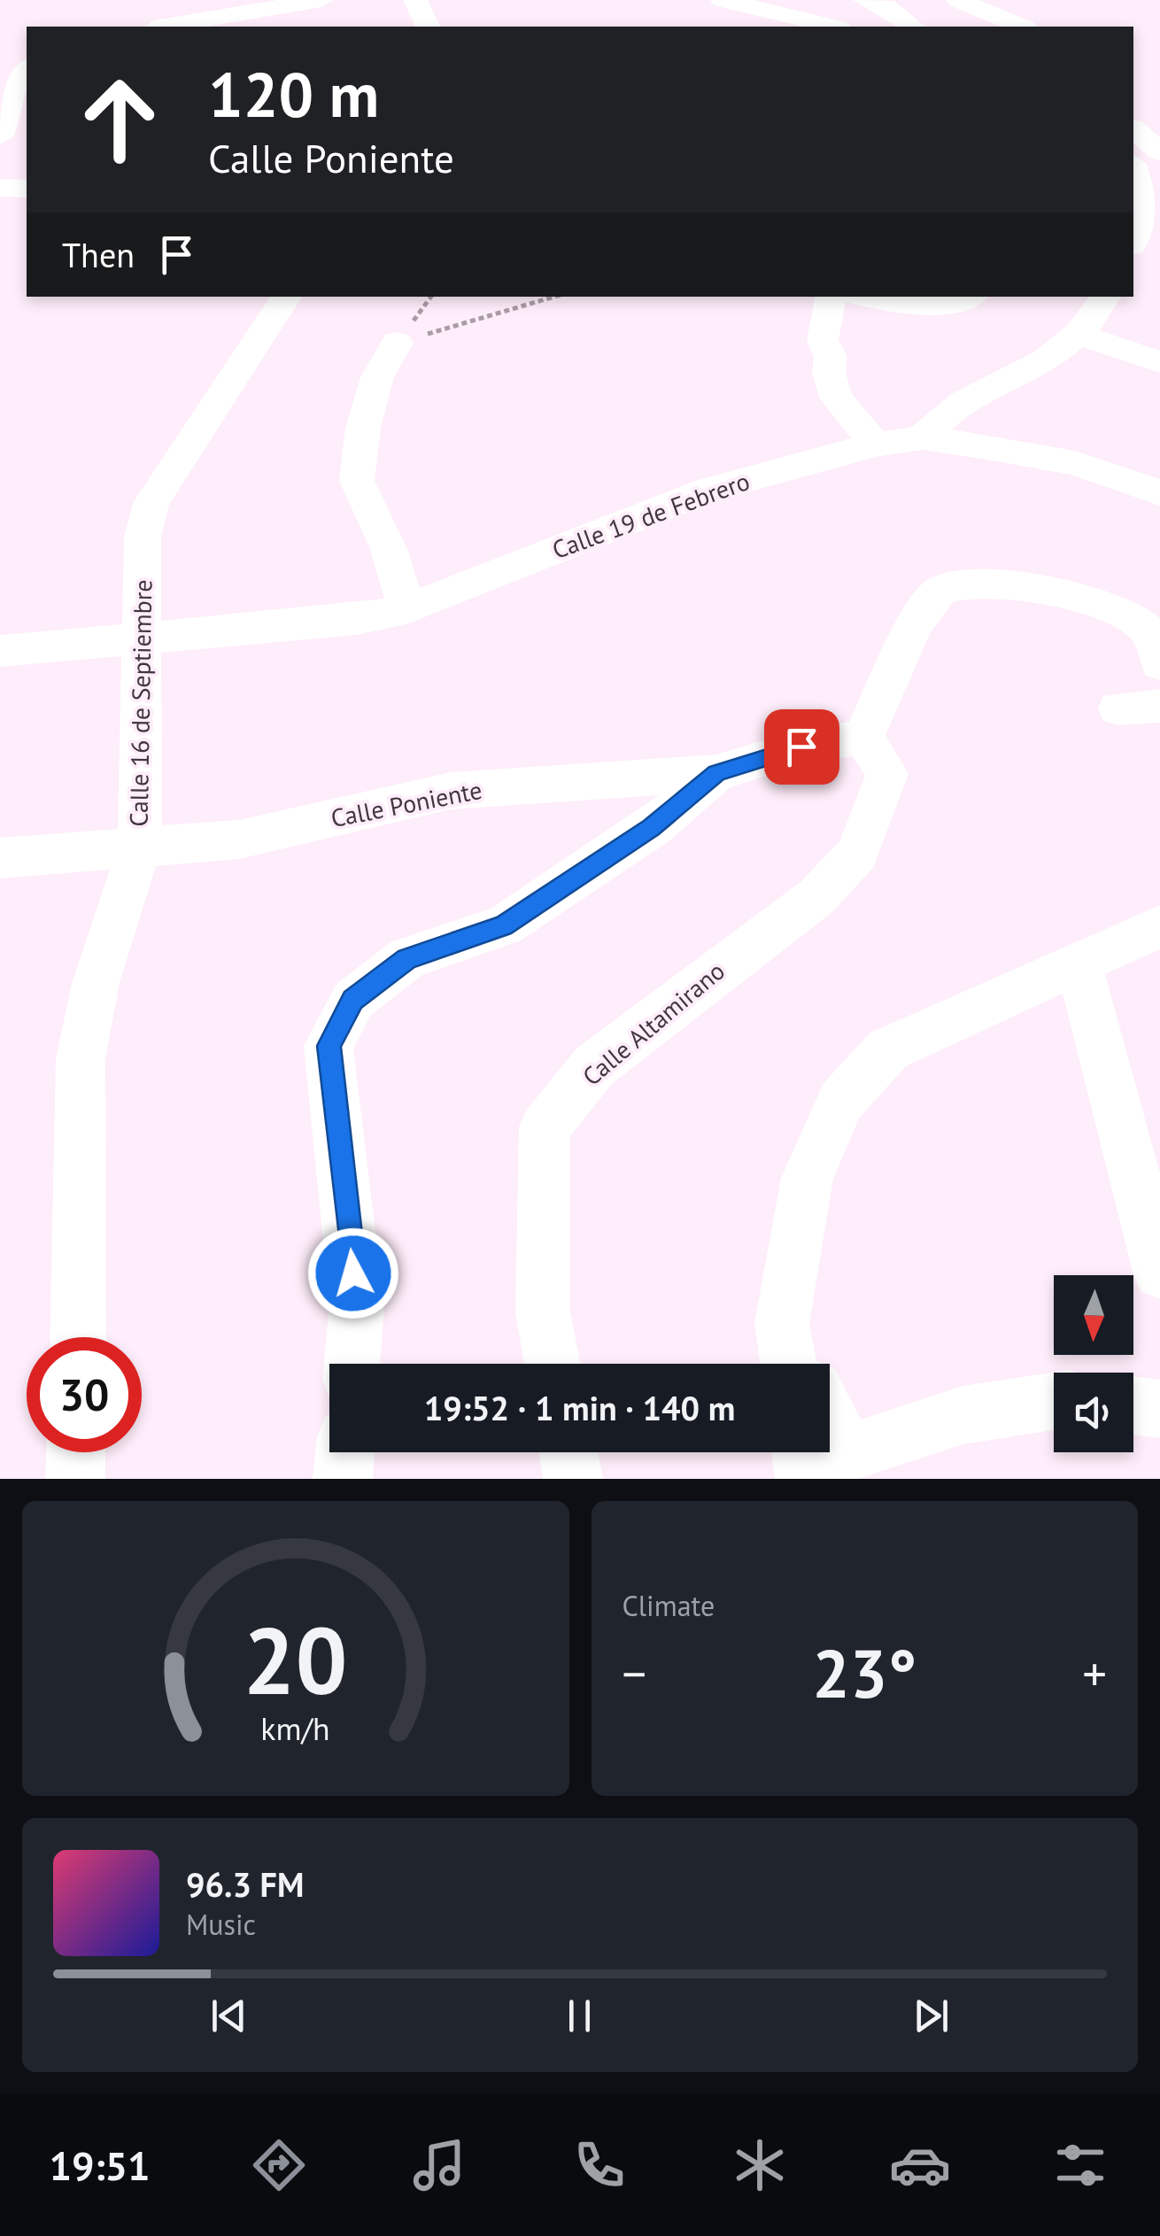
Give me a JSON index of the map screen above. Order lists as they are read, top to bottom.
{
  "streets": {
    "street": [
      "Calle 19 de Febrero",
      "Calle 16 de Septiembre",
      "Calle Poniente",
      "Calle Altamirano"
    ]
  },
  "crossings": [
    ["Calle 19 de Febrero", "Calle 16 de Septiembre"],
    ["Calle 16 de Septiembre", "Calle Poniente"],
    ["Calle Poniente", "Calle Altamirano"]
  ],
  "north": "bottom",
  "page": {
    "turn": ["120 m", "Calle Poniente"],
    "then": "Then",
    "limit": "30",
    "trip": "19:52 · 1 min · 140 m",
    "tile": "Climate",
    "heat": ["−", "23°", "+"],
    "song": ["96.3 FM", "Music"],
    "tabs": "19:51",
    "gauge": ["20", "km/h"]
  }
}
